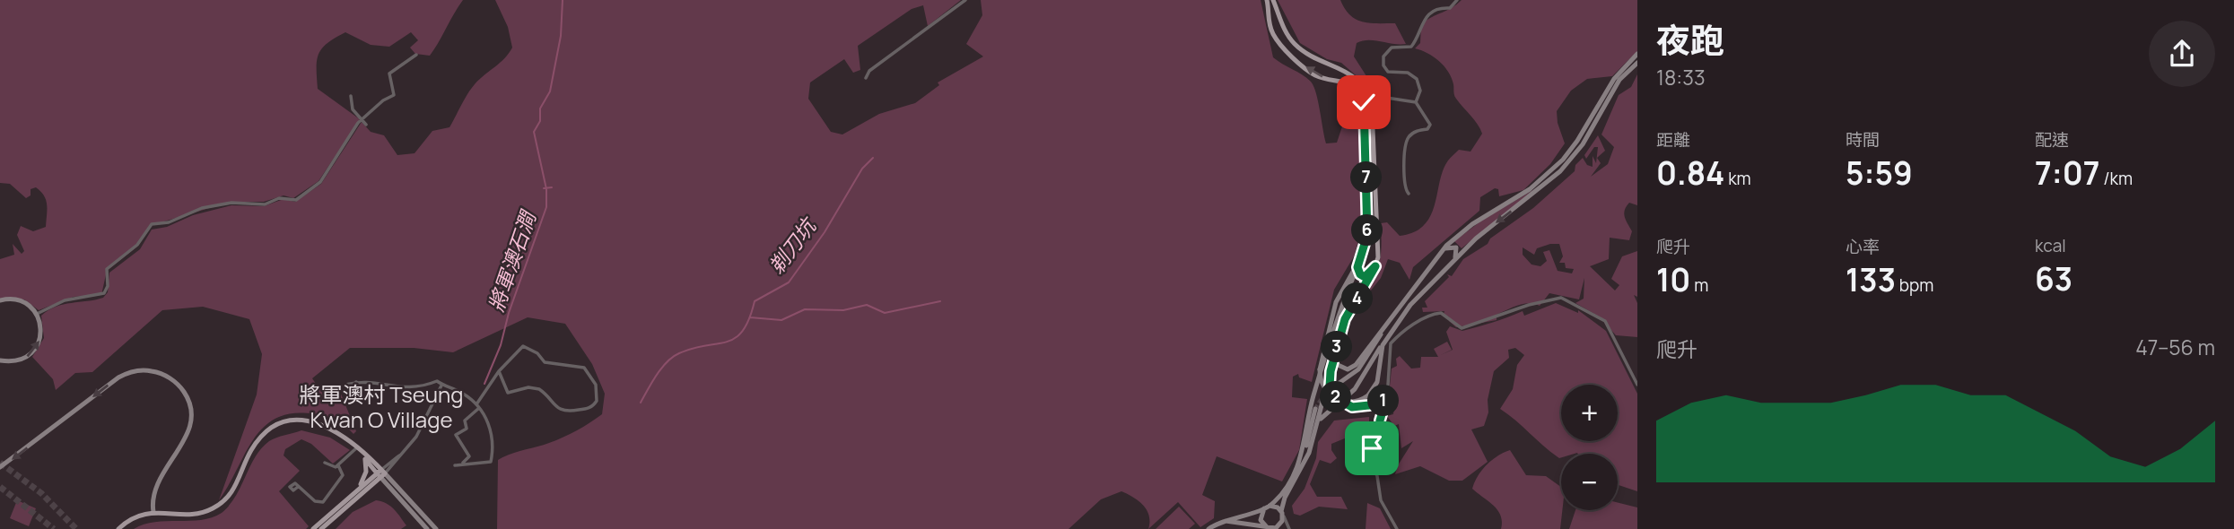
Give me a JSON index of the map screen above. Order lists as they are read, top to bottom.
{
  "districts": ["將軍澳村 Tseung Kwan O Village"],
  "water": ["剃刀坑", "將軍澳石澗"],
  "page": {
    "heading": ["夜跑", "18:33"],
    "stats": [
      ["距離", "0.84 km"],
      ["時間", "5:59"],
      ["配速", "7:07 /km"],
      ["爬升", "10 m"],
      ["心率", "133 bpm"],
      ["kcal", "63"]
    ],
    "pins": [
      "7",
      "6",
      "4",
      "3",
      "2",
      "1"
    ],
    "chart": ["爬升", "47–56 m"],
    "map_buttons": ["+", "−"]
  }
}
